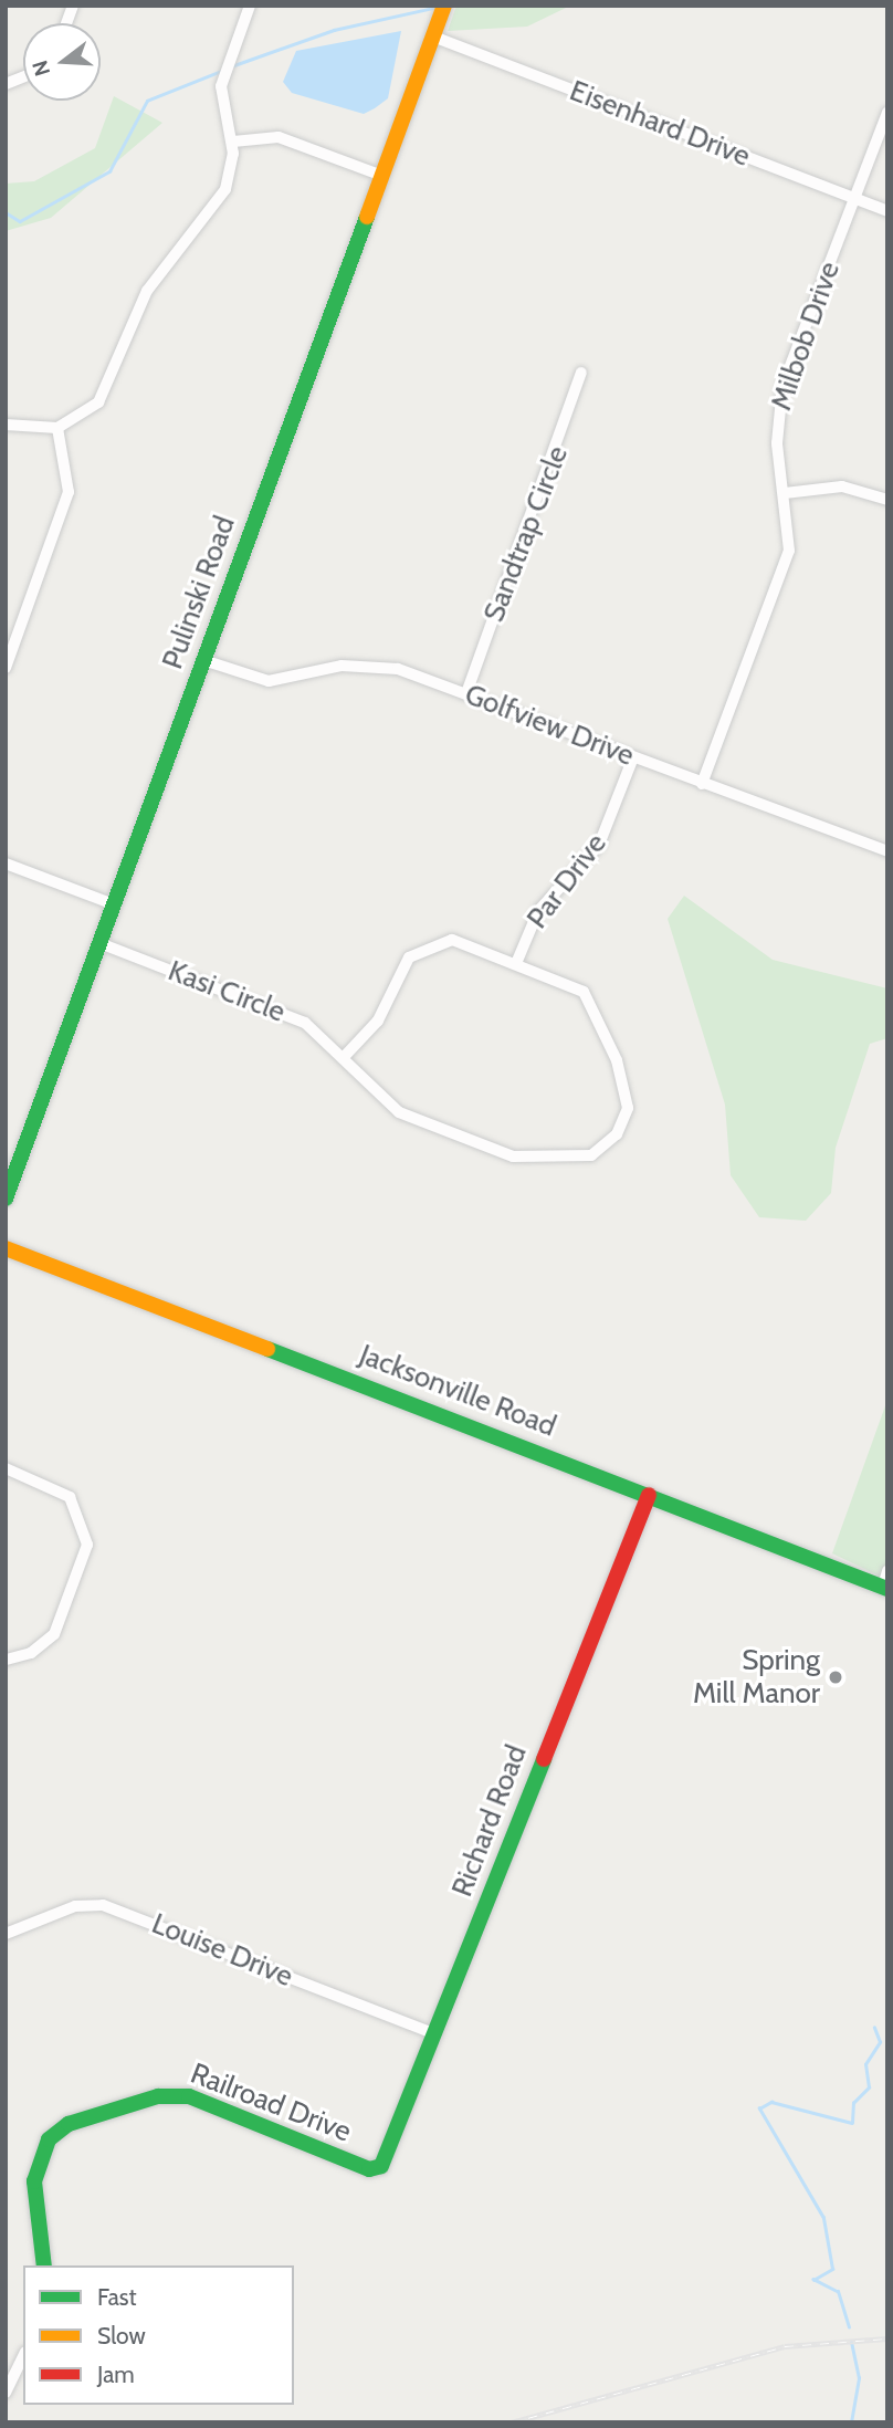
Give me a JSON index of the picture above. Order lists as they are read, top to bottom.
{
  "streets": {
    "street": [
      "Eisenhard Drive",
      "Milbob Drive",
      "Sandtrap Circle",
      "Pulinski Road",
      "Golfview Drive",
      "Par Drive",
      "Kasi Circle",
      "Jacksonville Road",
      "Richard Road",
      "Louise Drive",
      "Railroad Drive"
    ]
  },
  "crossings": [
    ["Eisenhard Drive", "Milbob Drive"],
    ["Eisenhard Drive", "Pulinski Road"],
    ["Milbob Drive", "Golfview Drive"],
    ["Sandtrap Circle", "Golfview Drive"],
    ["Pulinski Road", "Golfview Drive"],
    ["Pulinski Road", "Kasi Circle"],
    ["Golfview Drive", "Par Drive"],
    ["Par Drive", "Kasi Circle"],
    ["Jacksonville Road", "Richard Road"],
    ["Richard Road", "Louise Drive"],
    ["Richard Road", "Railroad Drive"]
  ],
  "places": ["Spring Mill Manor"],
  "legend": ["Fast", "Slow", "Jam"],
  "north": "left"
}
